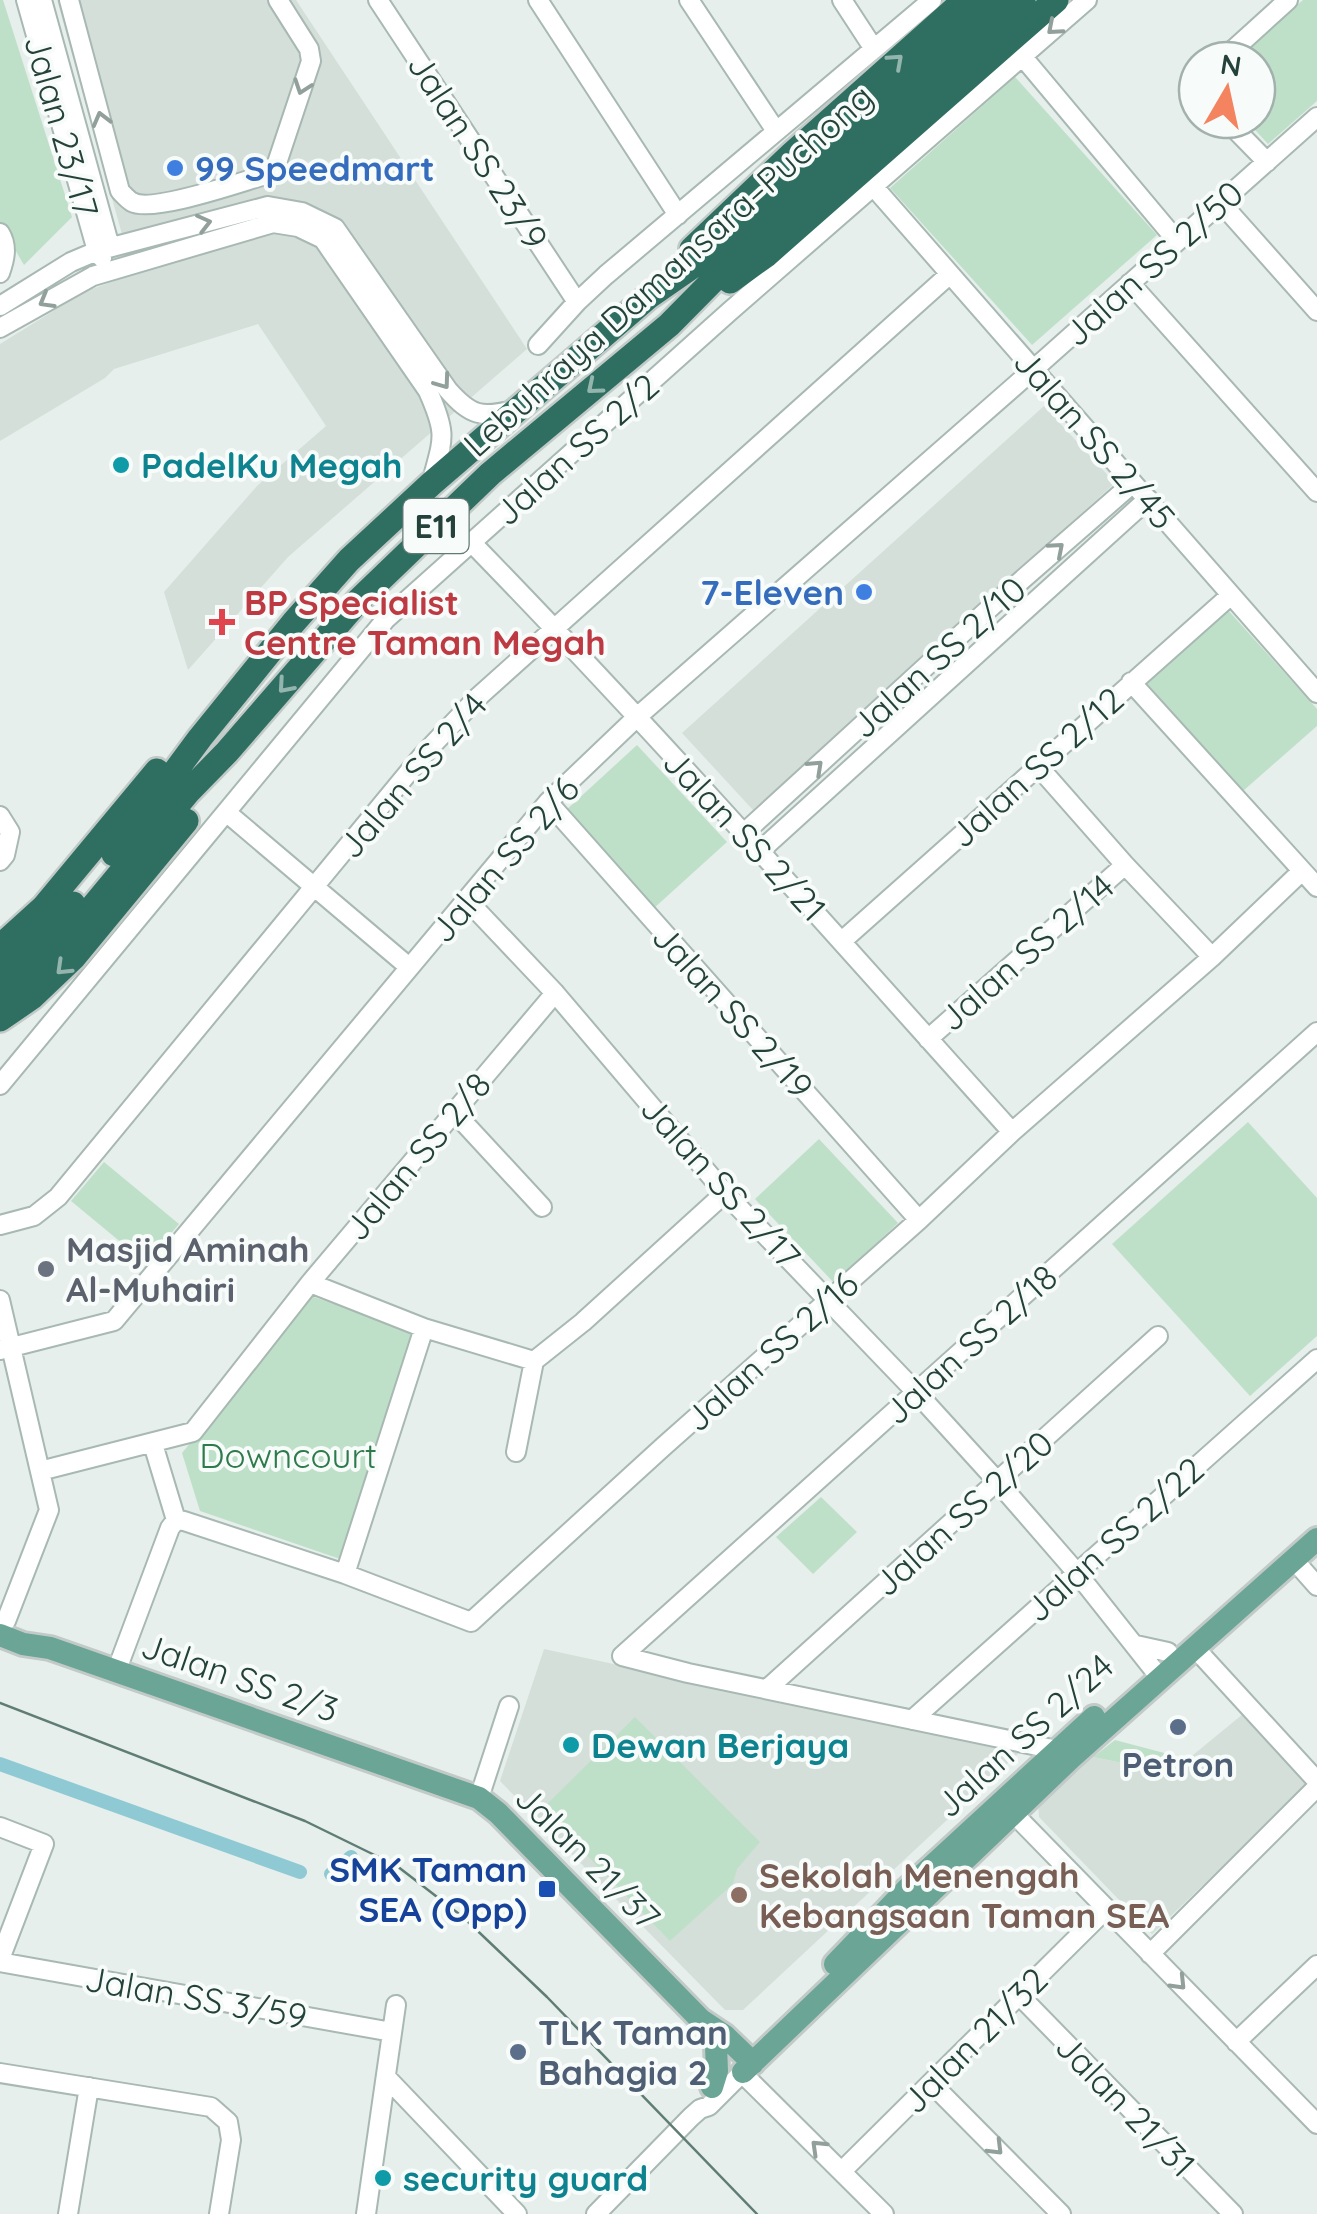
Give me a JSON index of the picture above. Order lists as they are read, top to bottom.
{
  "streets": {
    "highway": ["Lebuhraya Damansara–Puchong", "E11"],
    "main road": ["Jalan SS 2/3", "Jalan SS 2/24", "Jalan 21/37"],
    "street": [
      "Jalan 23/17",
      "Jalan SS 23/9",
      "Jalan SS 2/50",
      "Jalan SS 2/45",
      "Jalan SS 2/2",
      "Jalan SS 2/10",
      "Jalan SS 2/12",
      "Jalan SS 2/4",
      "Jalan SS 2/21",
      "Jalan SS 2/6",
      "Jalan SS 2/14",
      "Jalan SS 2/19",
      "Jalan SS 2/8",
      "Jalan SS 2/17",
      "Jalan SS 2/18",
      "Jalan SS 2/16",
      "Jalan SS 2/20",
      "Jalan SS 2/22",
      "Jalan SS 3/59",
      "Jalan 21/32",
      "Jalan 21/31"
    ]
  },
  "crossings": [
    ["Jalan SS 2/50", "Jalan SS 2/45"],
    ["Jalan SS 2/50", "Jalan SS 2/6"],
    ["Jalan SS 2/45", "Jalan SS 2/2"],
    ["Jalan SS 2/45", "Jalan SS 2/10"],
    ["Jalan SS 2/45", "Jalan SS 2/12"],
    ["Jalan SS 2/45", "Jalan SS 2/4"],
    ["Jalan SS 2/45", "Jalan SS 2/6"],
    ["Jalan SS 2/2", "Jalan SS 2/21"],
    ["Jalan SS 2/10", "Jalan SS 2/21"],
    ["Jalan SS 2/12", "Jalan SS 2/21"],
    ["Jalan SS 2/4", "Jalan SS 2/21"],
    ["Jalan SS 2/21", "Jalan SS 2/6"],
    ["Jalan SS 2/21", "Jalan SS 2/14"],
    ["Jalan SS 2/21", "Jalan SS 2/16"],
    ["Jalan SS 2/6", "Jalan SS 2/19"],
    ["Jalan SS 2/6", "Jalan SS 2/17"],
    ["Jalan SS 2/19", "Jalan SS 2/16"],
    ["Jalan SS 2/8", "Jalan SS 2/17"],
    ["Jalan SS 2/17", "Jalan SS 2/18"],
    ["Jalan SS 2/17", "Jalan SS 2/16"],
    ["Jalan SS 2/17", "Jalan SS 2/20"],
    ["Jalan SS 2/17", "Jalan SS 2/22"],
    ["Jalan SS 2/17", "Jalan SS 2/24"],
    ["Jalan SS 2/18", "Jalan SS 2/20"],
    ["Jalan SS 2/3", "Jalan 21/37"],
    ["Jalan SS 2/24", "Jalan 21/37"],
    ["Jalan 21/32", "Jalan 21/31"]
  ],
  "parks": ["Downcourt"],
  "places": {
    "other": [
      "99 Speedmart",
      "PadelKu Megah",
      "7-Eleven",
      "Masjid Aminah Al-Muhairi",
      "Petron",
      "Dewan Berjaya",
      "Sekolah Menengah Kebangsaan Taman SEA",
      "TLK Taman Bahagia 2",
      "security guard"
    ],
    "health": ["BP Specialist Centre Taman Megah"],
    "transit": ["SMK Taman SEA (Opp)"]
  },
  "north": "top"
}
